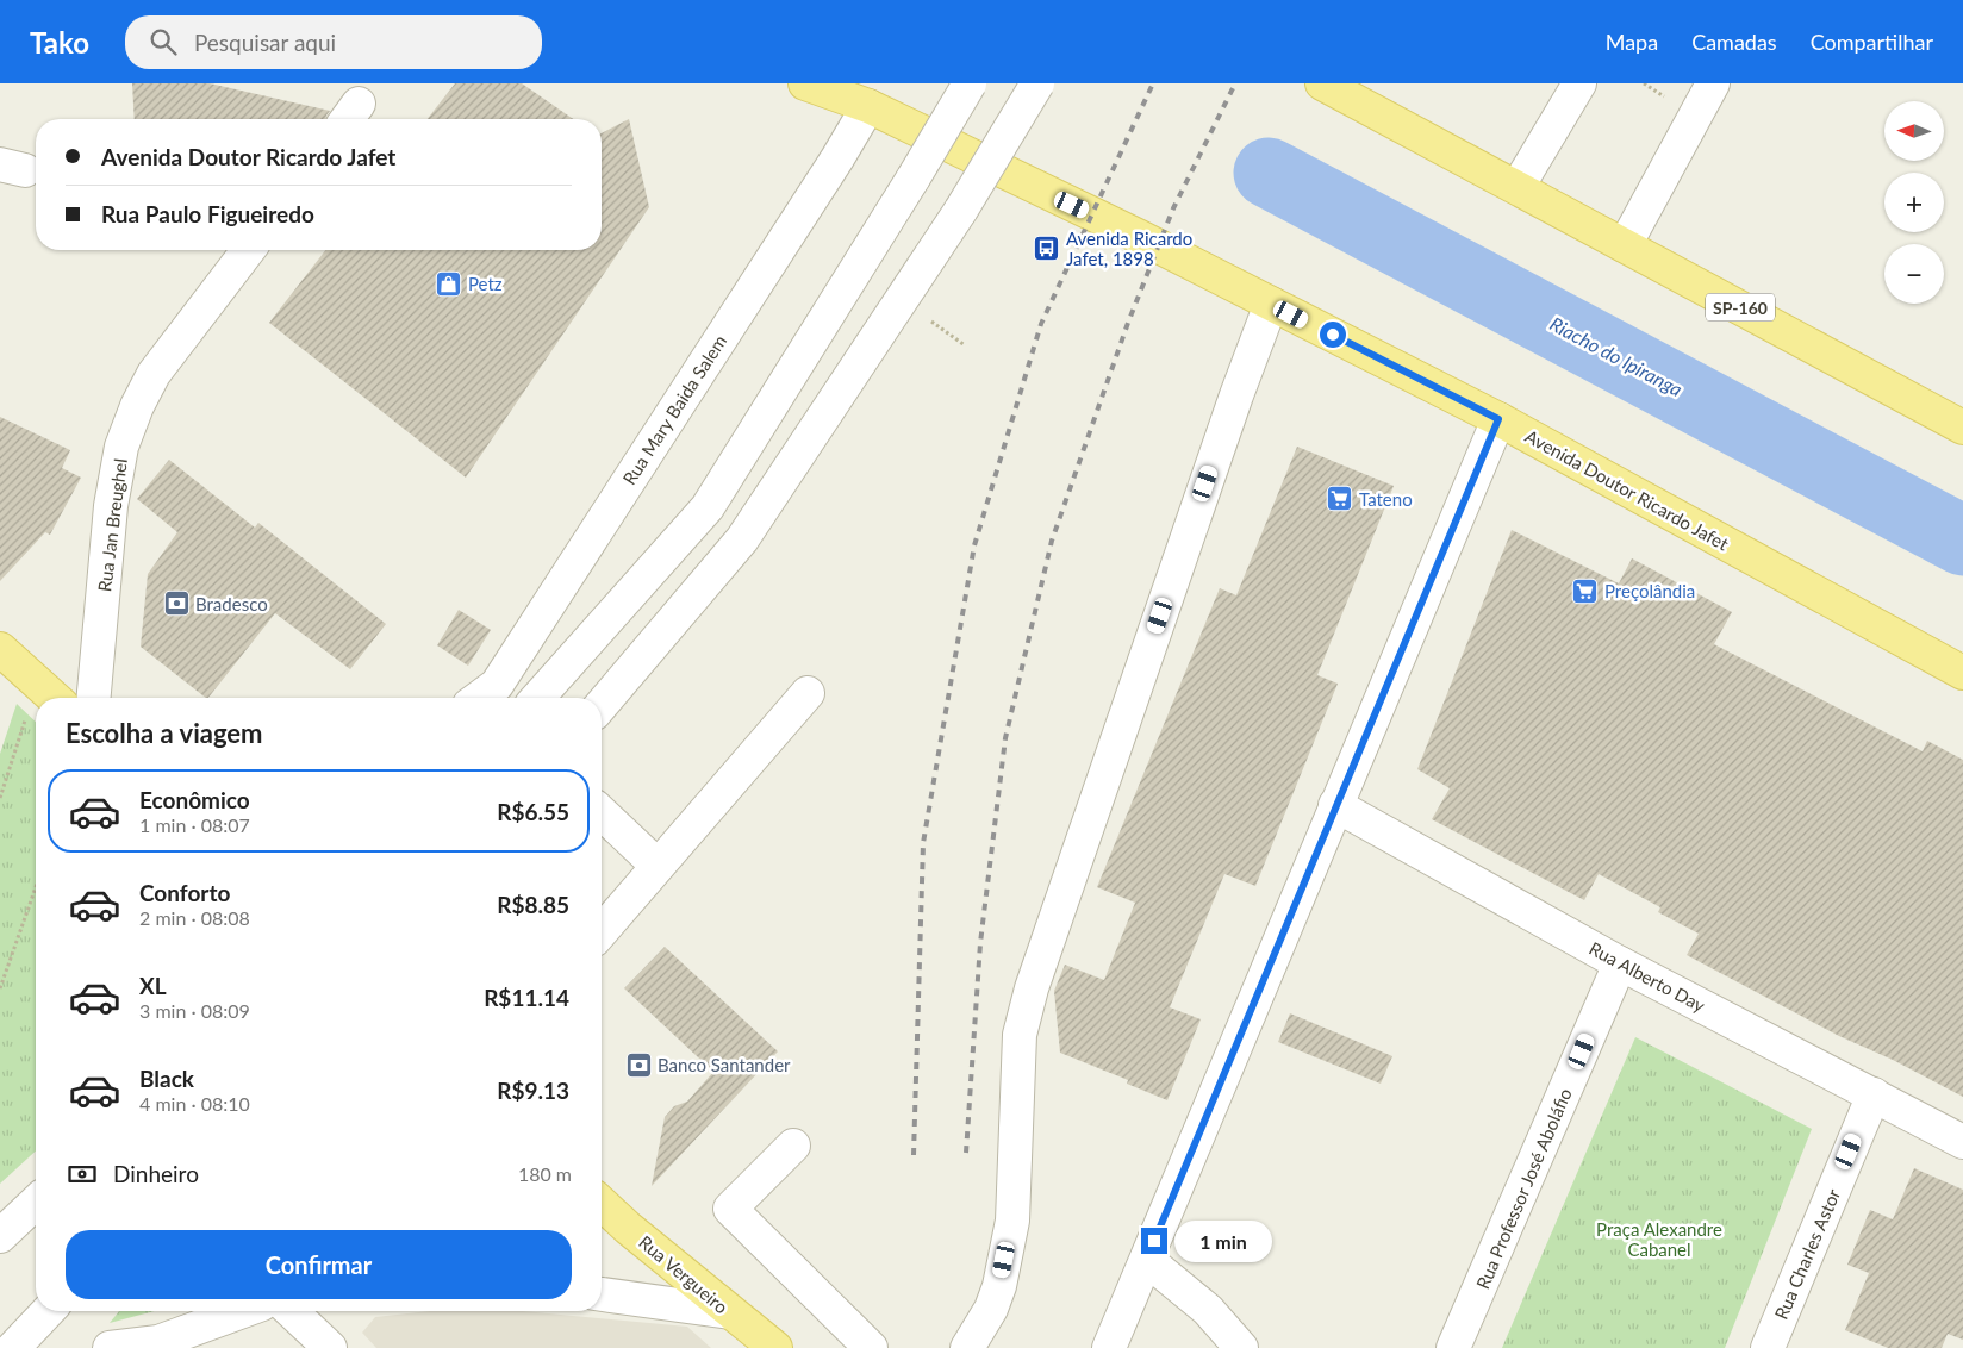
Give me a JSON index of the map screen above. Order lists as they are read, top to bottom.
{
  "streets": {
    "main road": ["SP-160", "Avenida Doutor Ricardo Jafet", "Rua Vergueiro"],
    "street": [
      "Rua Mary Baida Salem",
      "Rua Jan Breughel",
      "Rua Alberto Day",
      "Rua Professor José Aboláfio",
      "Rua Charles Astor"
    ]
  },
  "crossings": [
    ["Rua Mary Baida Salem", "Avenida Doutor Ricardo Jafet"],
    ["Rua Alberto Day", "Rua Professor José Aboláfio"],
    ["Rua Alberto Day", "Rua Charles Astor"]
  ],
  "water": ["Riacho do Ipiranga"],
  "parks": ["Praça Alexandre Cabanel"],
  "places": {
    "bus stop": ["Avenida Ricardo Jafet, 1898"],
    "shop": ["Petz"],
    "supermarket": ["Tateno", "Preçolândia"],
    "bank": ["Bradesco", "Banco Santander"]
  },
  "north": "left",
  "page": {
    "header": "Tako",
    "search": "Pesquisar aqui",
    "nav": ["Mapa", "Camadas", "Compartilhar"],
    "map_buttons": ["+", "−"],
    "banner": ["Avenida Doutor Ricardo Jafet", "Rua Paulo Figueiredo"],
    "heading": "Escolha a viagem",
    "list": [
      {
        "name": "Econômico",
        "note": "1 min · 08:07",
        "value": "R$6.55"
      },
      {
        "name": "Conforto",
        "note": "2 min · 08:08",
        "value": "R$8.85"
      },
      {
        "name": "XL",
        "note": "3 min · 08:09",
        "value": "R$11.14"
      },
      {
        "name": "Black",
        "note": "4 min · 08:10",
        "value": "R$9.13"
      }
    ],
    "pay": ["Dinheiro", "180 m"],
    "buttons": "Confirmar",
    "bubble": "1 min"
  }
}
